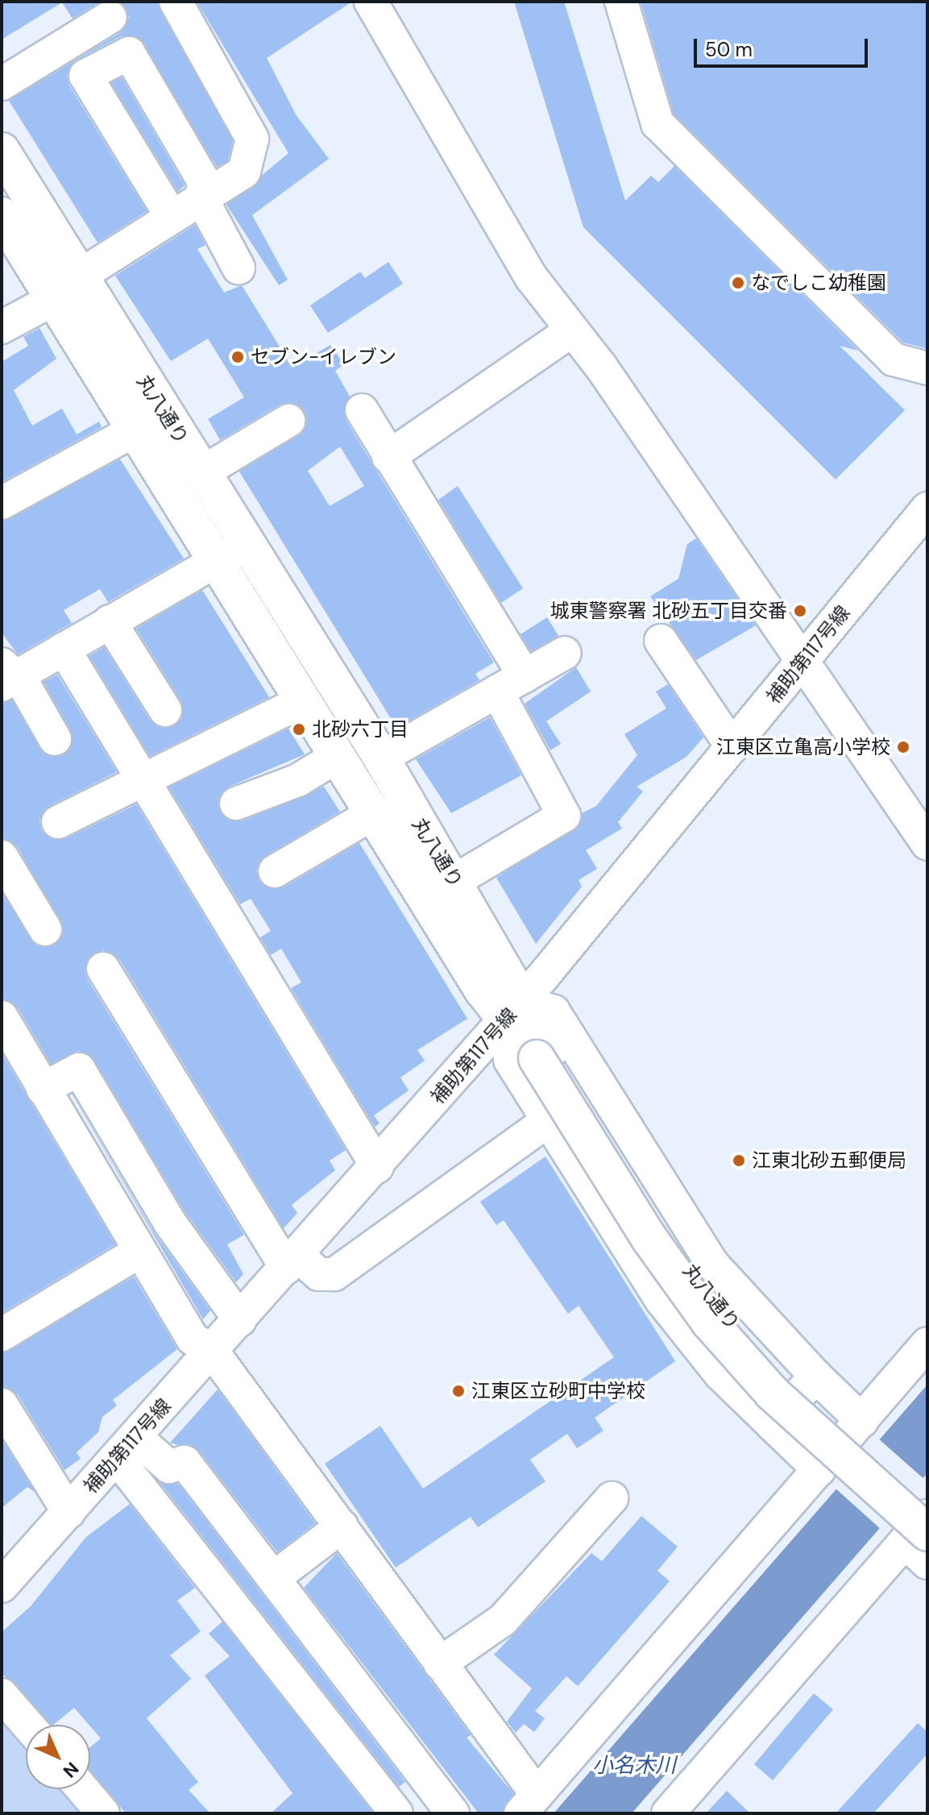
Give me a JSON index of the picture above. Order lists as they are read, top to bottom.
{
  "streets": {
    "main road": ["丸八通り"],
    "street": ["補助第117号線"]
  },
  "crossings": [
    ["丸八通り", "補助第117号線"]
  ],
  "water": ["小名木川"],
  "places": [
    "なでしこ幼稚園",
    "セブン-イレブン",
    "城東警察署 北砂五丁目交番",
    "北砂六丁目",
    "江東区立亀高小学校",
    "江東北砂五郵便局",
    "江東区立砂町中学校"
  ],
  "scale_bar": "50 m",
  "north": "bottom right"
}
